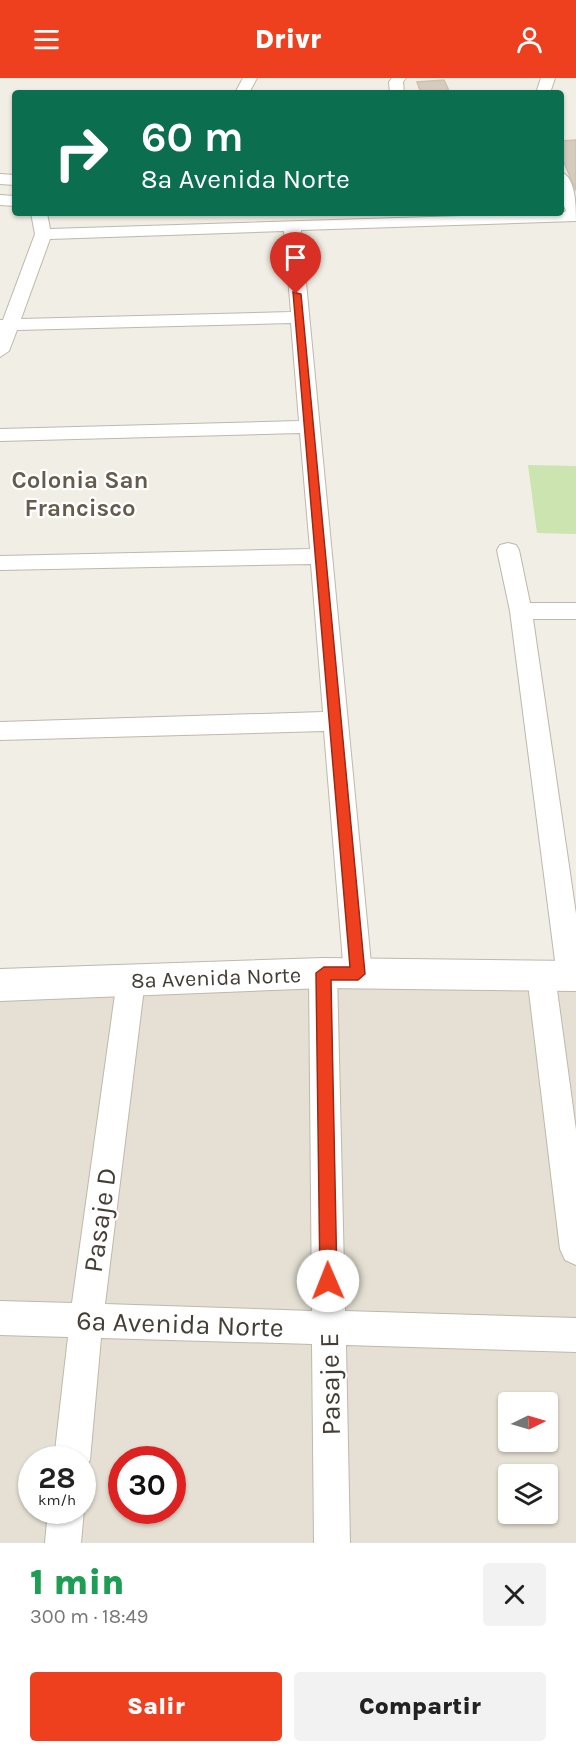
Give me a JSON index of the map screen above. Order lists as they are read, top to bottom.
{
  "streets": {
    "street": [
      "8a Avenida Norte",
      "Pasaje D",
      "6a Avenida Norte",
      "Pasaje E"
    ]
  },
  "crossings": [
    ["8a Avenida Norte", "Pasaje D"],
    ["8a Avenida Norte", "Pasaje E"],
    ["Pasaje D", "6a Avenida Norte"],
    ["6a Avenida Norte", "Pasaje E"]
  ],
  "districts": ["Colonia San Francisco"],
  "north": "right",
  "page": {
    "header": "Drivr",
    "turn": ["60 m", "8a Avenida Norte"],
    "speed": "28 km/h",
    "limit": "30",
    "heading": ["1 min", "300 m · 18:49"],
    "buttons": ["Salir", "Compartir"]
  }
}
